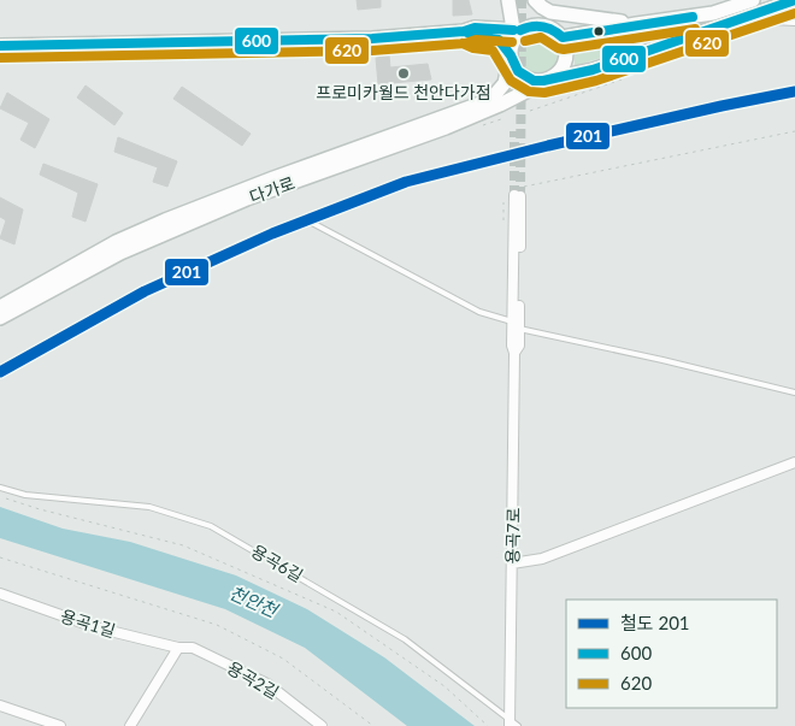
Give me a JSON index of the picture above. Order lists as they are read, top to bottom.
{
  "streets": {
    "street": [
      "다가로",
      "용곡7로",
      "용곡1길",
      "용곡2길"
    ],
    "lane": ["용곡6길"]
  },
  "crossings": [
    ["용곡7로", "용곡6길"],
    ["용곡1길", "용곡2길"]
  ],
  "water": ["천안천"],
  "places": ["프로미카월드 천안다가점"],
  "lines": ["transit line 600", "transit line 620", "rail line 201"],
  "legend": ["철도 201", "600", "620"]
}
